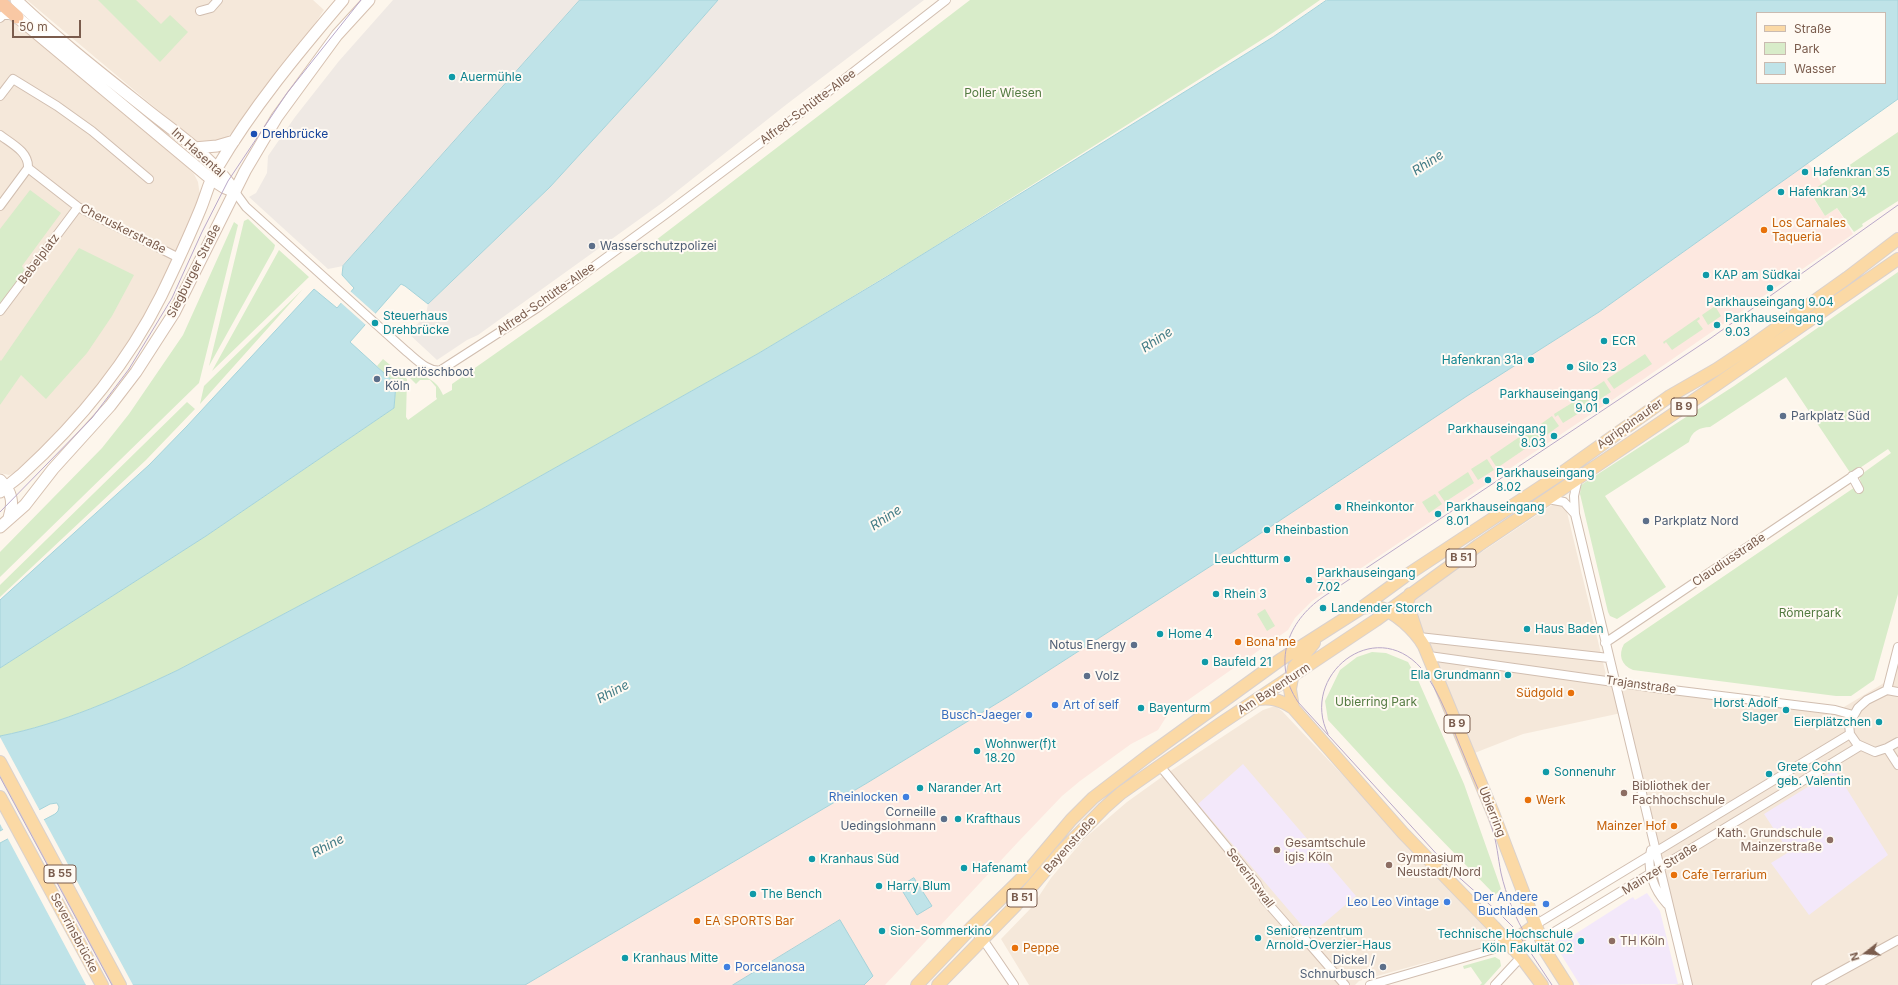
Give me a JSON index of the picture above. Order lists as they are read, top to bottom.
{
  "streets": {
    "main road": [
      "Im Hasental",
      "Siegburger Straße",
      "B 9",
      "Agrippinaufer",
      "B 51",
      "Am Bayenturm",
      "Ubierring",
      "Bayenstraße",
      "B 55",
      "Severinsbrücke"
    ],
    "street": [
      "Alfred-Schütte-Allee",
      "Cheruskerstraße",
      "Bebelplatz",
      "Claudiusstraße",
      "Trajanstraße",
      "Mainzer Straße",
      "Severinswall"
    ]
  },
  "crossings": [
    ["Alfred-Schütte-Allee", "Im Hasental"],
    ["Alfred-Schütte-Allee", "Siegburger Straße"],
    ["Im Hasental", "Siegburger Straße"],
    ["Cheruskerstraße", "Bebelplatz"],
    ["Cheruskerstraße", "Siegburger Straße"],
    ["B 9", "Agrippinaufer"],
    ["B 9", "Trajanstraße"],
    ["B 9", "Am Bayenturm"],
    ["B 9", "Ubierring"],
    ["Agrippinaufer", "Am Bayenturm"],
    ["Trajanstraße", "Ubierring"],
    ["Am Bayenturm", "Bayenstraße"],
    ["Am Bayenturm", "Severinswall"],
    ["Ubierring", "Mainzer Straße"],
    ["Bayenstraße", "Severinswall"]
  ],
  "water": ["Rhine"],
  "parks": ["Poller Wiesen", "Römerpark", "Ubierring Park"],
  "places": [
    "Auermühle",
    "Drehbrücke",
    "Hafenkran 35",
    "Hafenkran 34",
    "Los Carnales Taqueria",
    "Wasserschutzpolizei",
    "KAP am Südkai",
    "Parkhauseingang 9.04",
    "Steuerhaus Drehbrücke",
    "Parkhauseingang 9.03",
    "ECR",
    "Hafenkran 31a",
    "Silo 23",
    "Feuerlöschboot Köln",
    "Parkhauseingang 9.01",
    "Parkplatz Süd",
    "Parkhauseingang 8.03",
    "Parkhauseingang 8.02",
    "Rheinkontor",
    "Parkhauseingang 8.01",
    "Parkplatz Nord",
    "Rheinbastion",
    "Leuchtturm",
    "Parkhauseingang 7.02",
    "Rhein 3",
    "Landender Storch",
    "Haus Baden",
    "Home 4",
    "Bona'me",
    "Notus Energy",
    "Baufeld 21",
    "Ella Grundmann",
    "Volz",
    "Südgold",
    "Art of self",
    "Bayenturm",
    "Horst Adolf Slager",
    "Busch-Jaeger",
    "Eierplätzchen",
    "Wohnwer(f)t 18.20",
    "Sonnenuhr",
    "Grete Cohn geb. Valentin",
    "Narander Art",
    "Bibliothek der Fachhochschule",
    "Rheinlocken",
    "Werk",
    "Corneille Uedingslohmann",
    "Krafthaus",
    "Mainzer Hof",
    "Kath. Grundschule Mainzerstraße",
    "Gesamtschule igis Köln",
    "Kranhaus Süd",
    "Gymnasium Neustadt/Nord",
    "Hafenamt",
    "Cafe Terrarium",
    "Harry Blum",
    "The Bench",
    "Leo Leo Vintage",
    "Der Andere Buchladen",
    "EA SPORTS Bar",
    "Sion-Sommerkino",
    "Seniorenzentrum Arnold-Overzier-Haus",
    "Technische Hochschule Köln Fakultät 02",
    "TH Köln",
    "Peppe",
    "Kranhaus Mitte",
    "Porcelanosa",
    "Dickel / Schnurbusch"
  ],
  "legend": ["Straße", "Park", "Wasser"],
  "scale_bar": "50 m",
  "north": "left"
}
